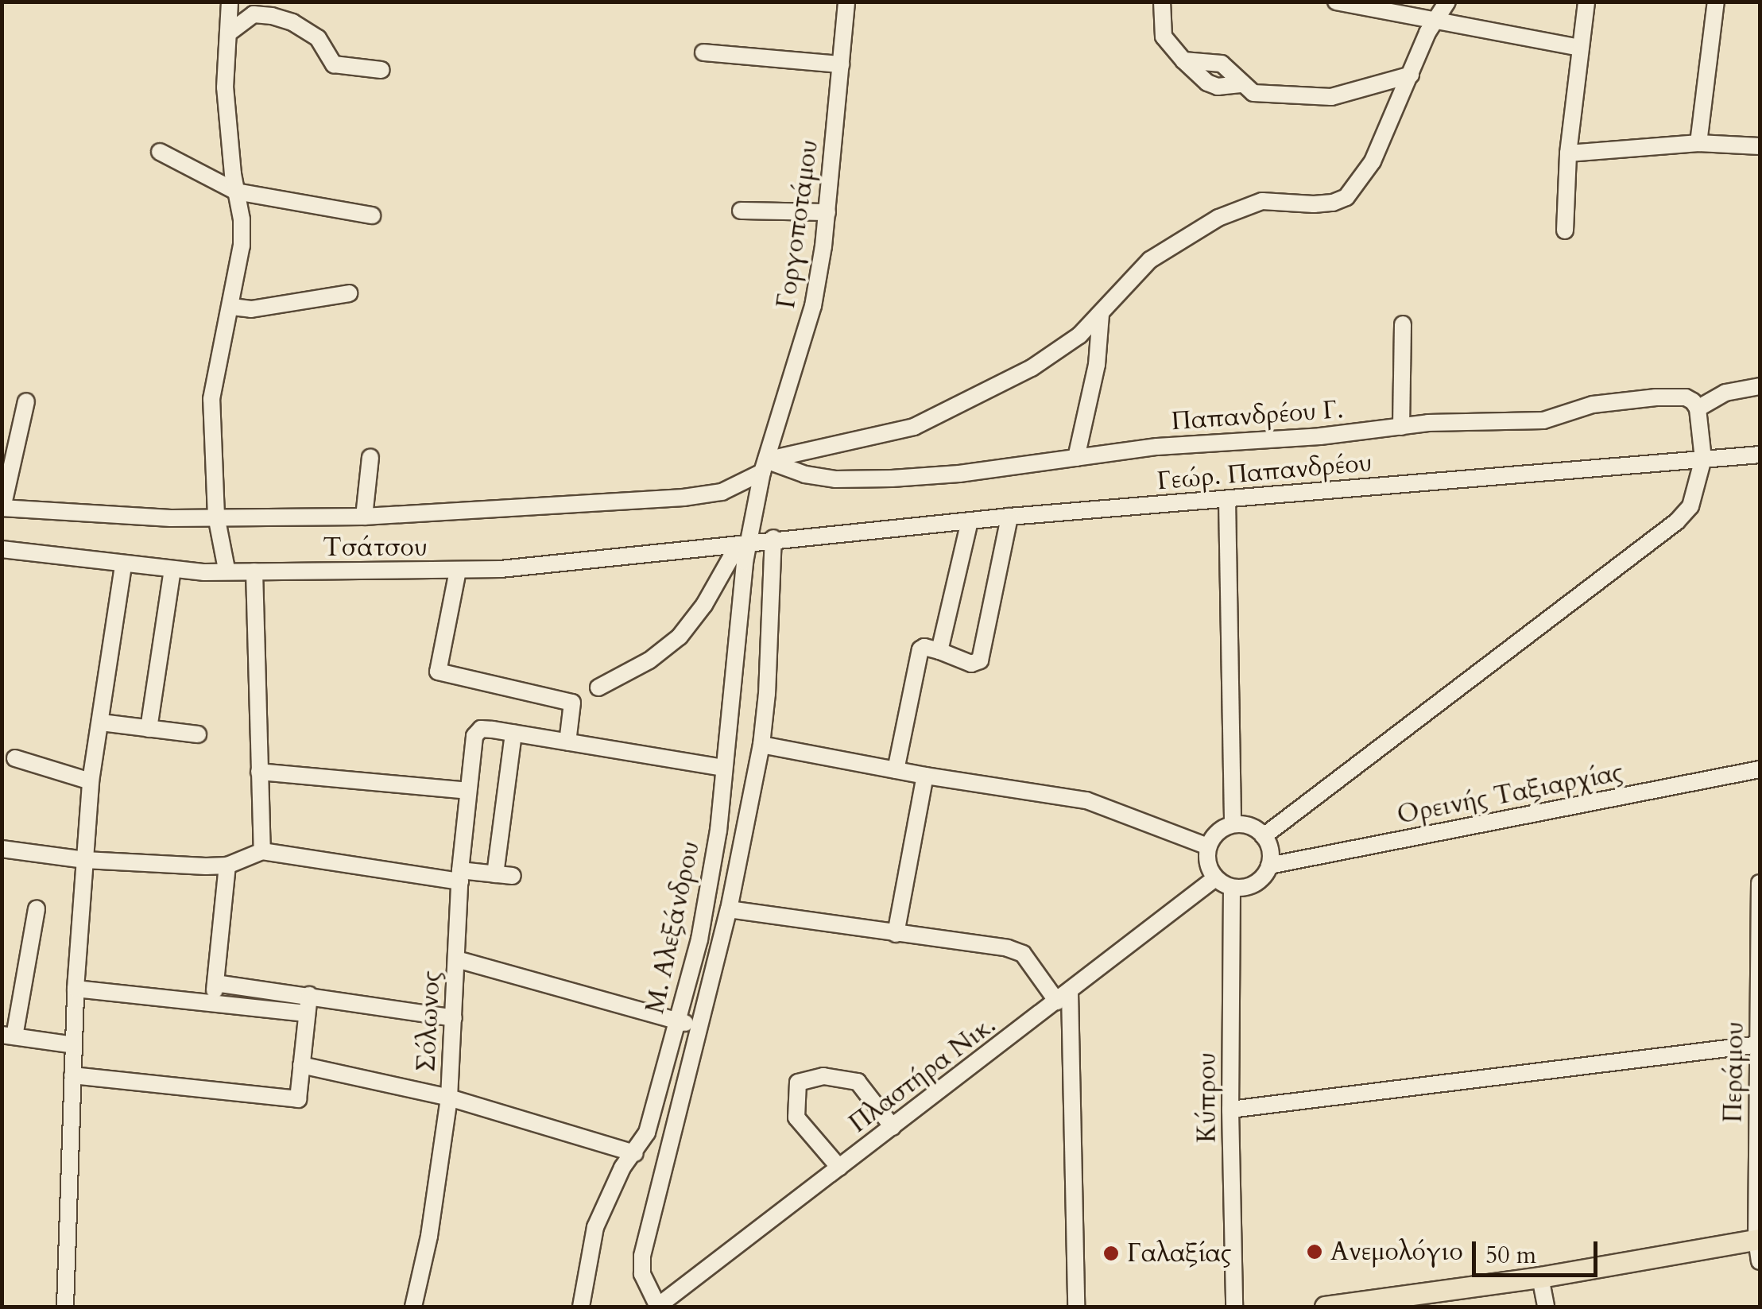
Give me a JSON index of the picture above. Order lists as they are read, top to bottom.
{
  "streets": {
    "street": [
      "Γοργοποτάμου",
      "Παπανδρέου Γ.",
      "Γεώρ. Παπανδρέου",
      "Τσάτσου",
      "Ορεινής Ταξιαρχίας",
      "Μ. Αλεξάνδρου",
      "Σόλωνος",
      "Περάμου",
      "Πλαστήρα Νικ.",
      "Κύπρου"
    ]
  },
  "crossings": [
    ["Γοργοποτάμου", "Παπανδρέου Γ."],
    ["Γοργοποτάμου", "Τσάτσου"],
    ["Γοργοποτάμου", "Μ. Αλεξάνδρου"],
    ["Γεώρ. Παπανδρέου", "Τσάτσου"],
    ["Γεώρ. Παπανδρέου", "Μ. Αλεξάνδρου"],
    ["Τσάτσου", "Μ. Αλεξάνδρου"],
    ["Ορεινής Ταξιαρχίας", "Πλαστήρα Νικ."],
    ["Ορεινής Ταξιαρχίας", "Κύπρου"],
    ["Μ. Αλεξάνδρου", "Πλαστήρα Νικ."],
    ["Πλαστήρα Νικ.", "Κύπρου"]
  ],
  "places": ["Ανεμολόγιο", "Γαλαξίας"],
  "scale_bar": "50 m"
}
